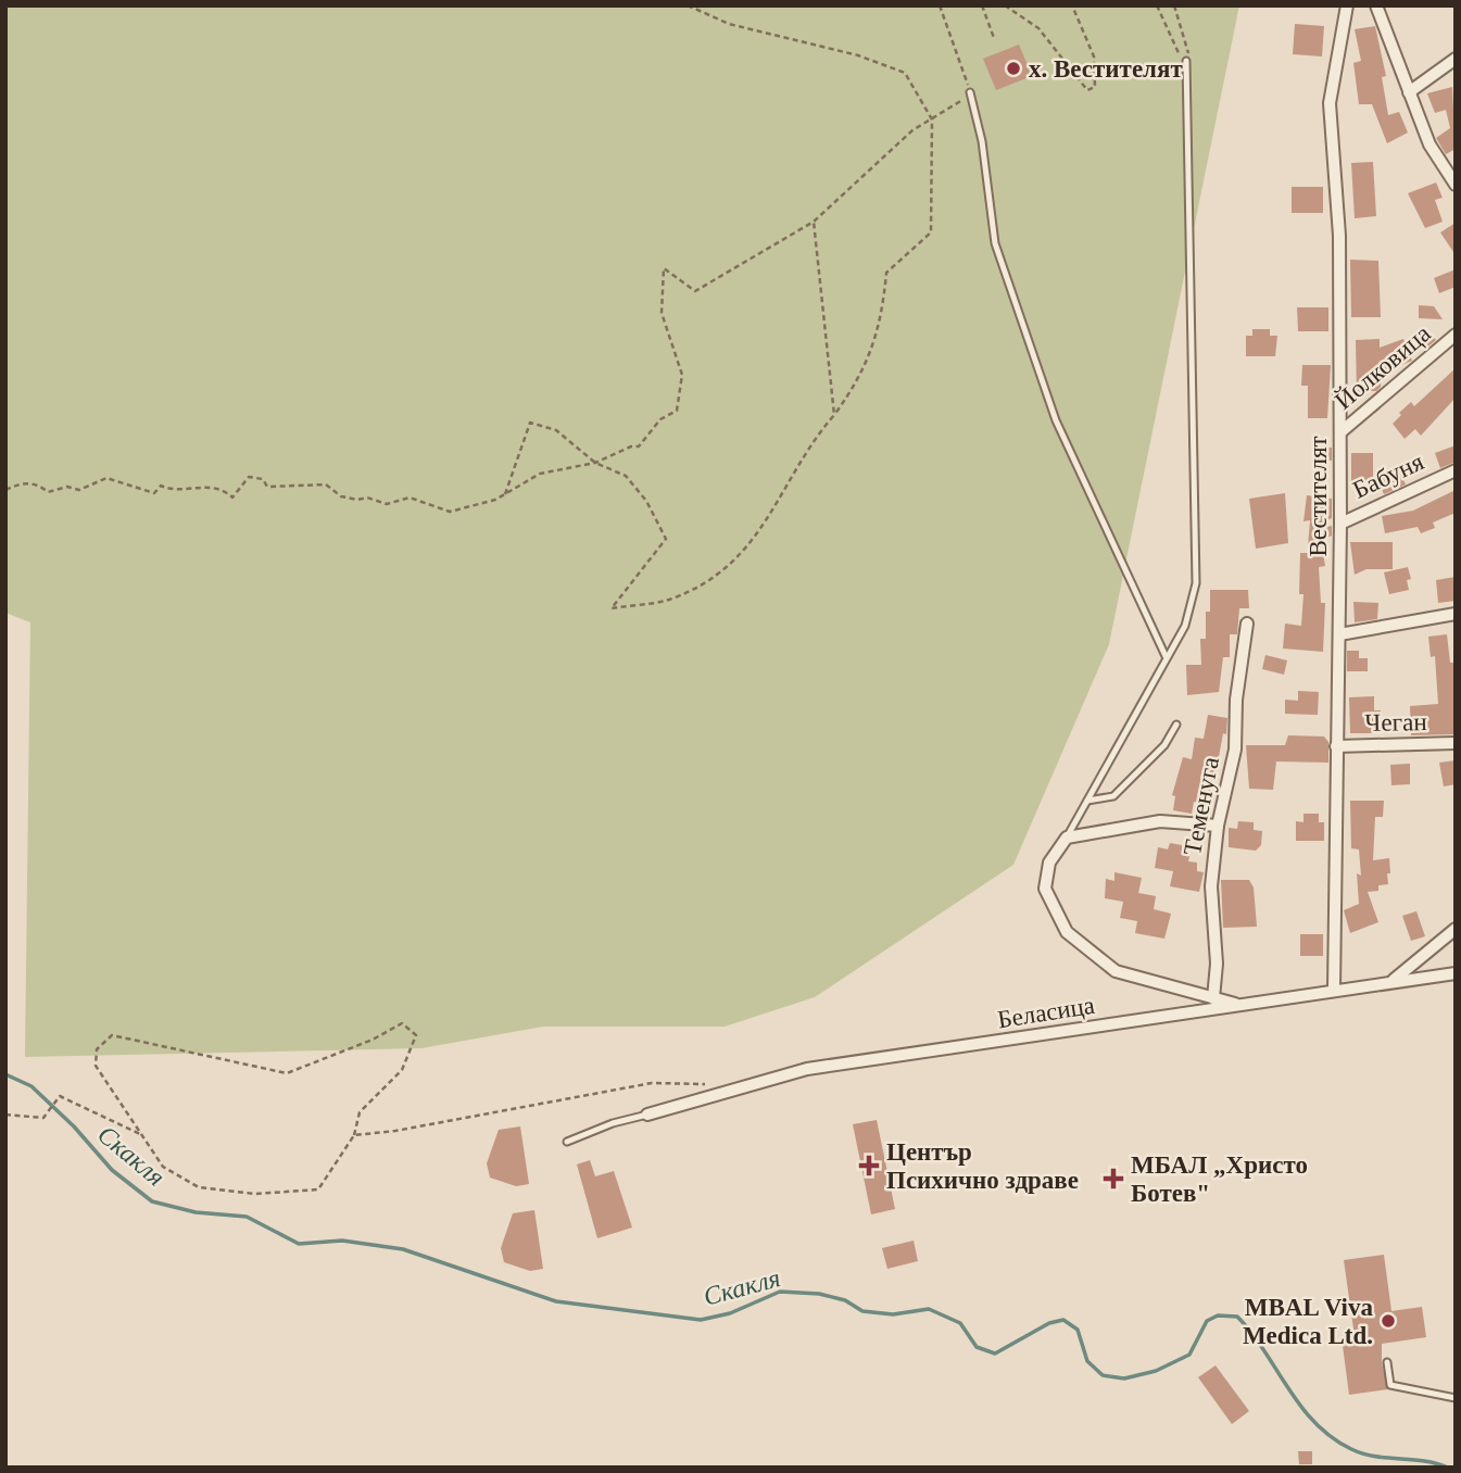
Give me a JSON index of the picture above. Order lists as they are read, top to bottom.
{
  "streets": {
    "street": [
      "Йолковица",
      "Бабуня",
      "Вестителят",
      "Чеган",
      "Теменуга",
      "Беласица"
    ]
  },
  "crossings": [
    ["Йолковица", "Вестителят"],
    ["Бабуня", "Вестителят"],
    ["Вестителят", "Чеган"],
    ["Вестителят", "Беласица"]
  ],
  "water": ["Скакля"],
  "places": {
    "other": ["х. Вестителят", "MBAL Viva Medica Ltd."],
    "health": ["Център Психично здраве", "МБАЛ „Христо Ботев\""]
  }
}
